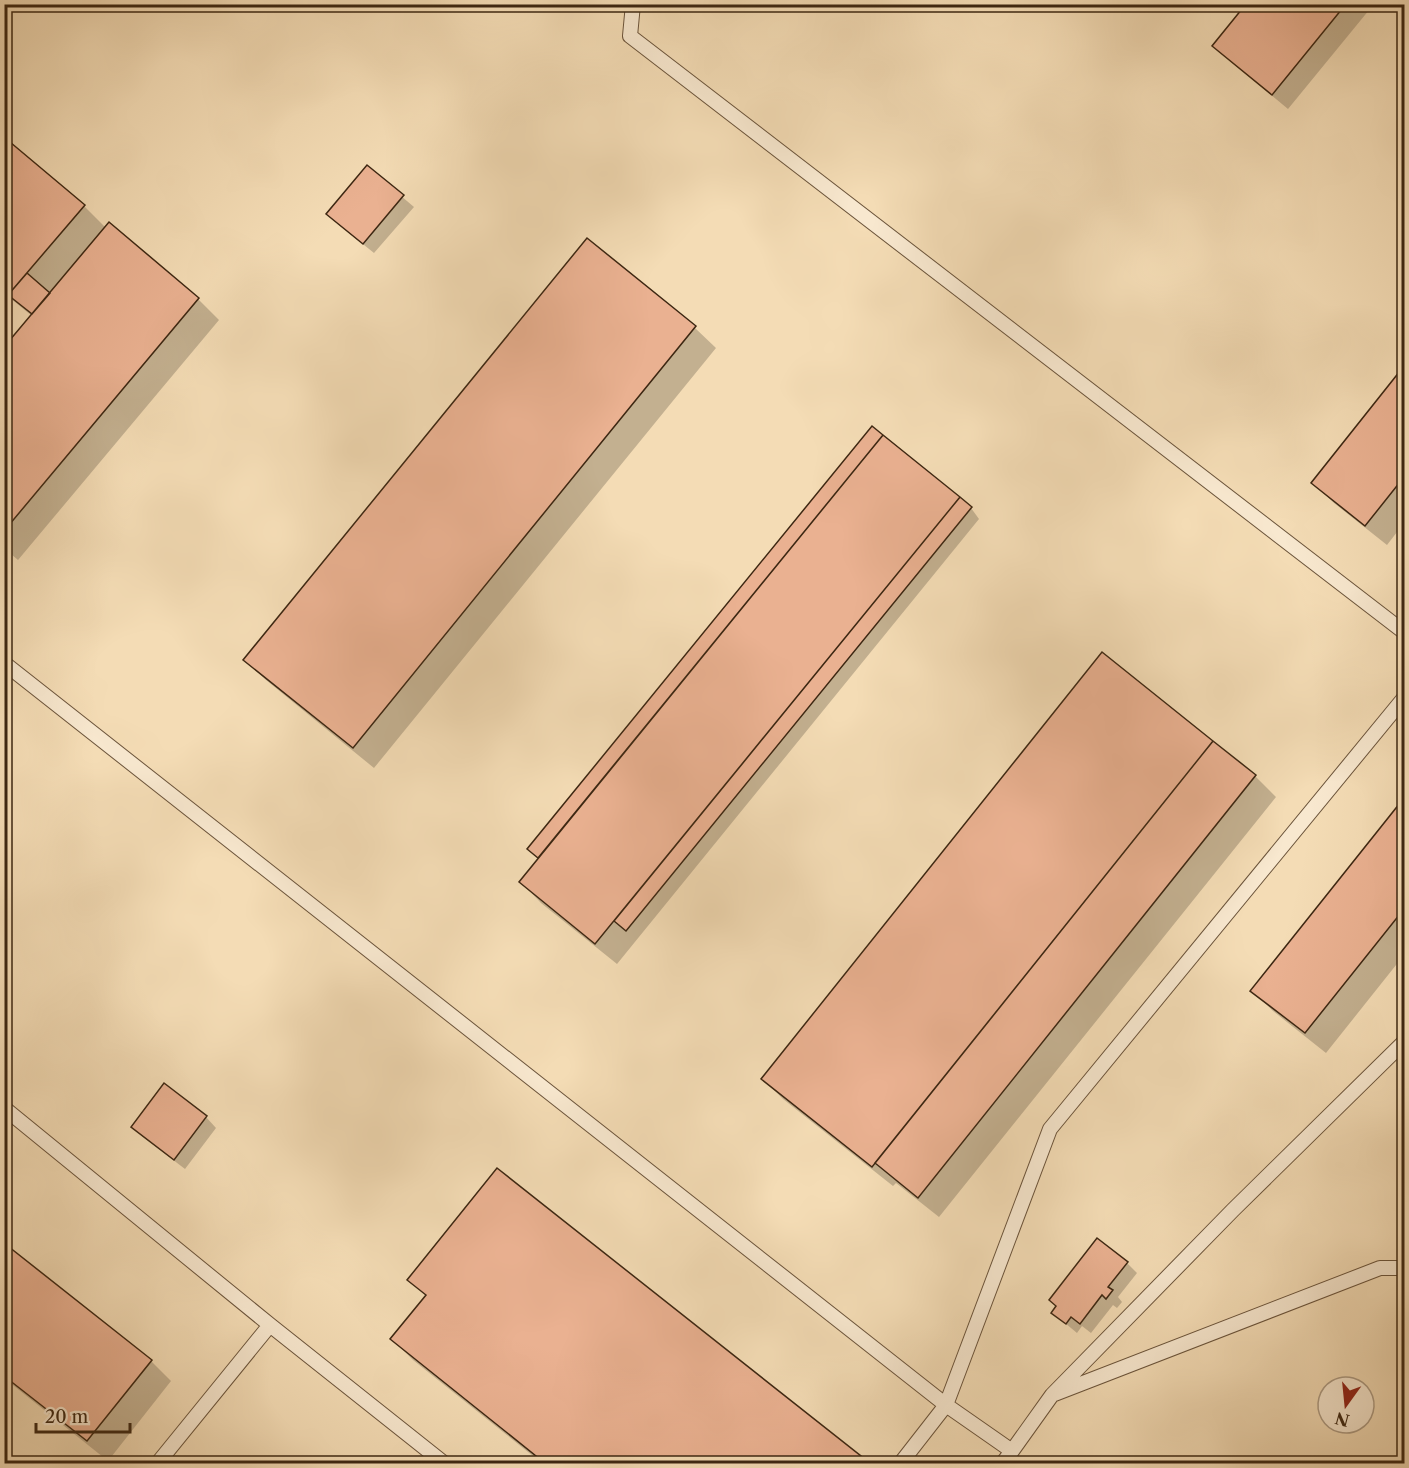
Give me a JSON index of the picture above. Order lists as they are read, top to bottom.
{
  "scale_bar": "20 m",
  "north": "bottom"
}
